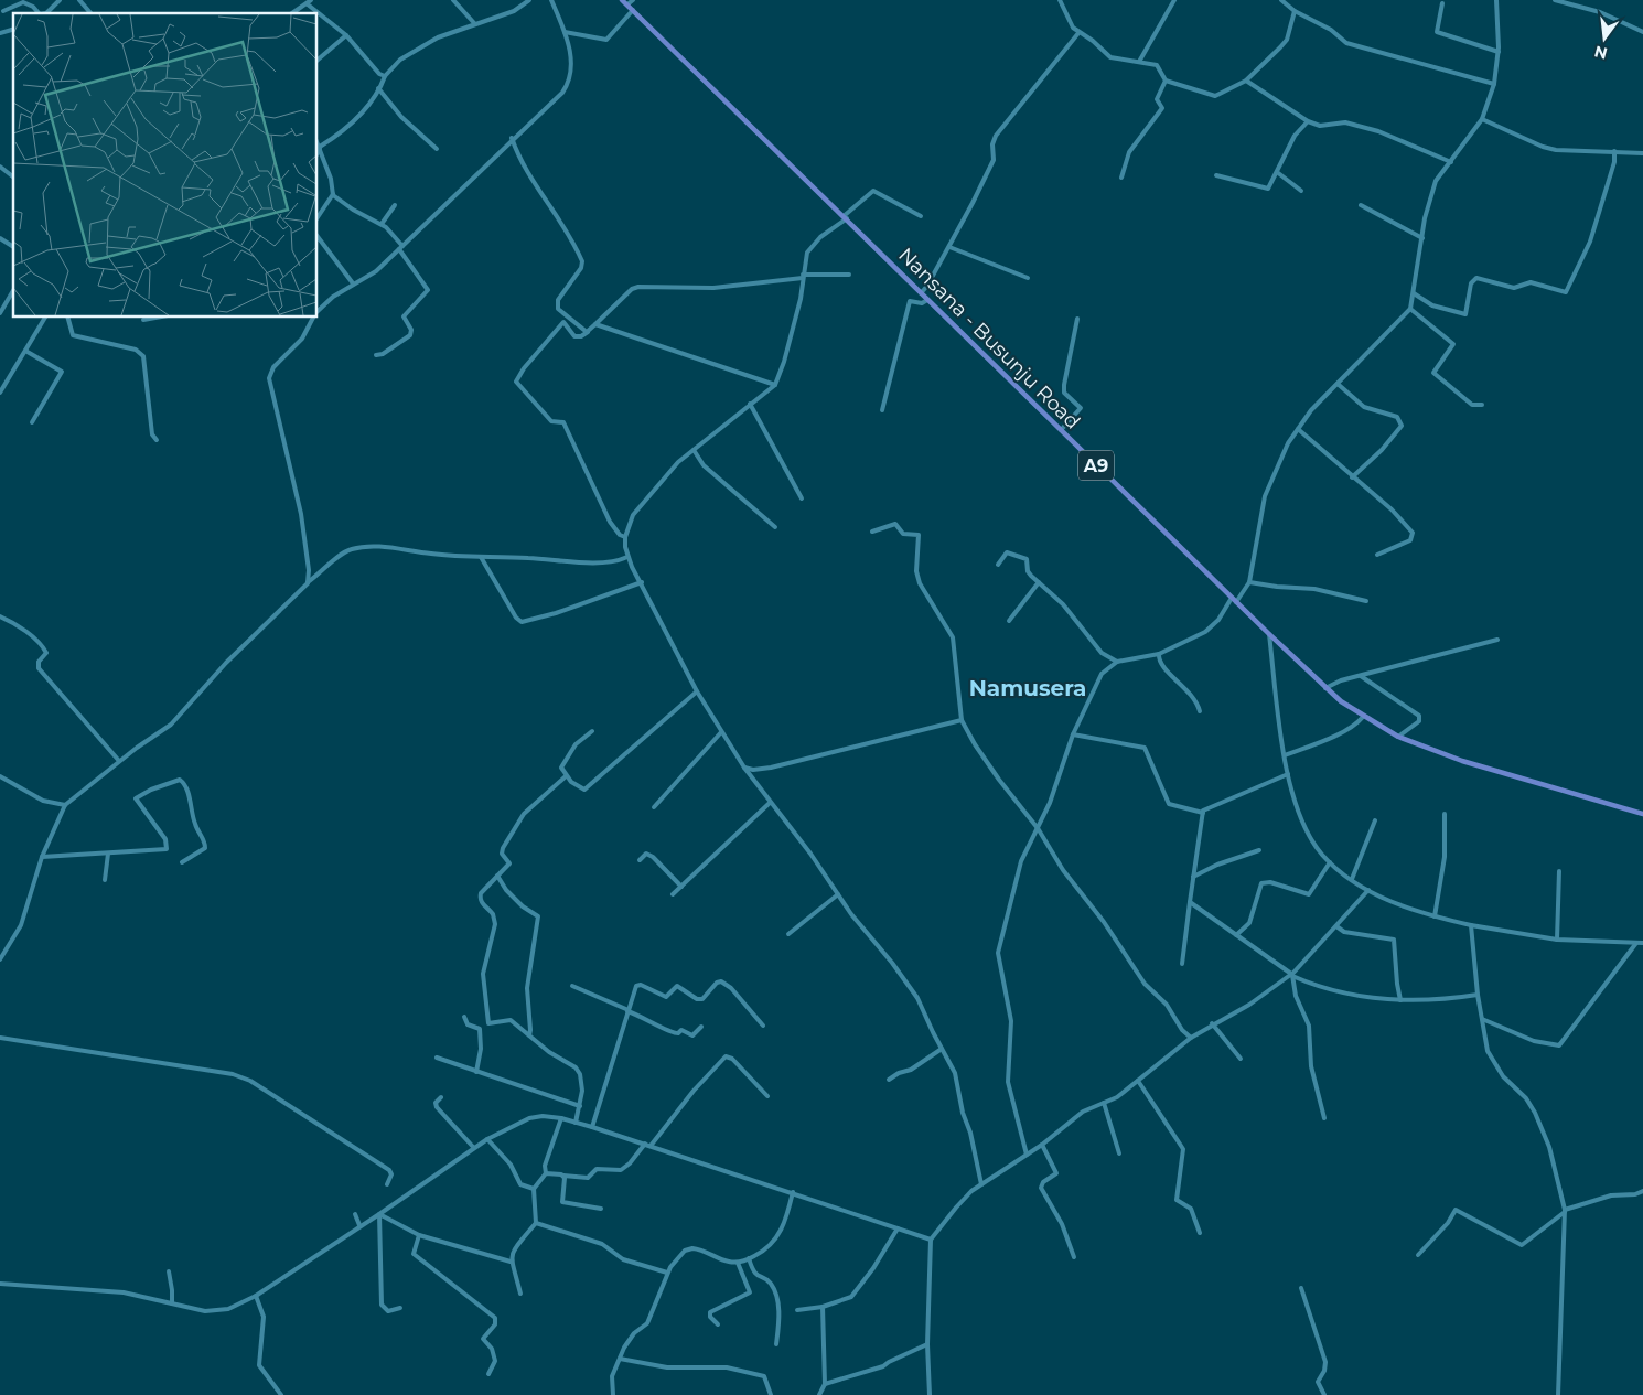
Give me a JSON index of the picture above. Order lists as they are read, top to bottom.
{
  "streets": {
    "main road": ["Nansana - Busunju Road", "A9"]
  },
  "districts": ["Namusera"],
  "north": "bottom"
}
